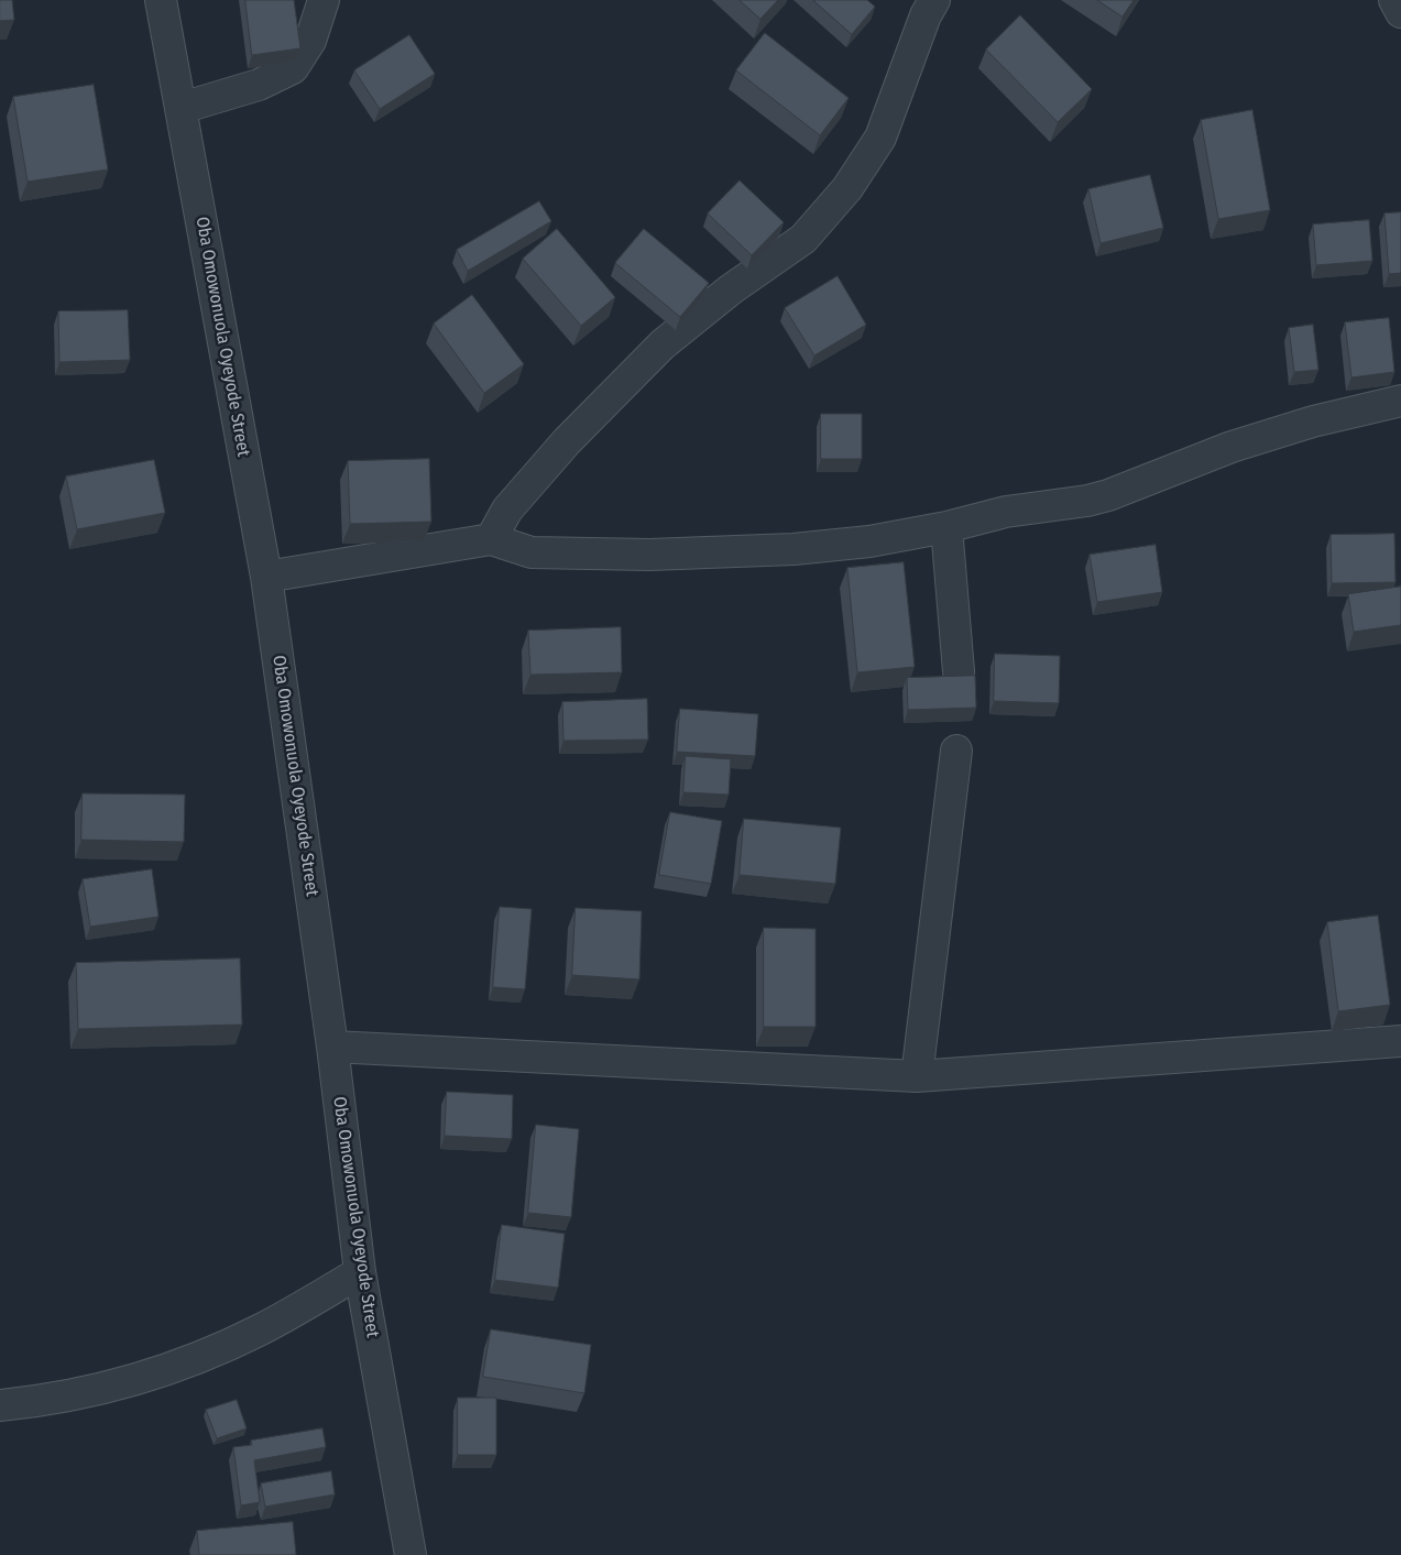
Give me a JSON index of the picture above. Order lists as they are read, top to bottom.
{
  "streets": {
    "street": ["Oba Omowonuola Oyeyode Street"]
  }
}
